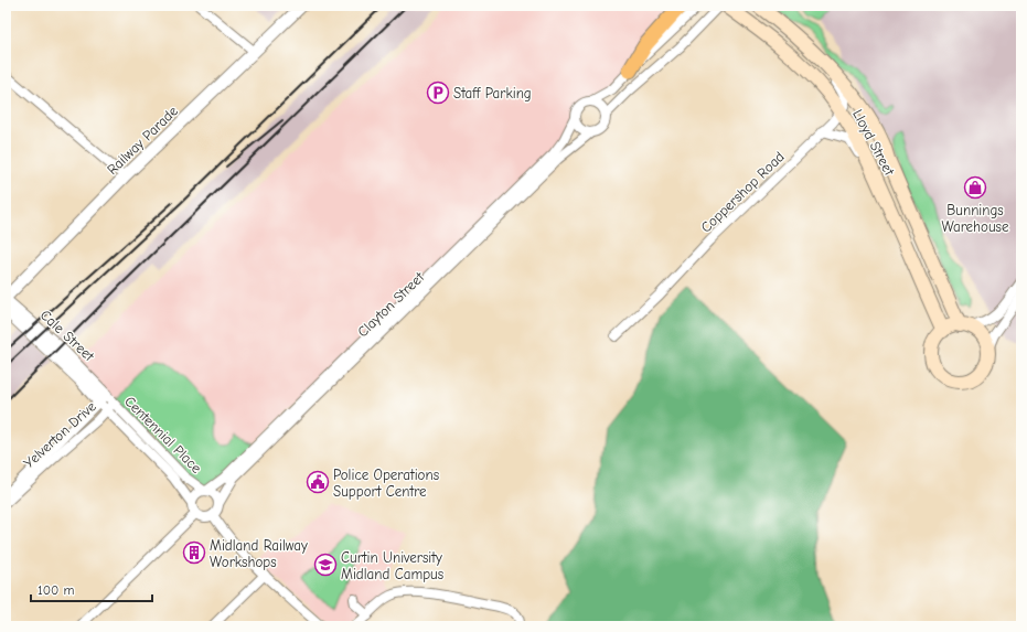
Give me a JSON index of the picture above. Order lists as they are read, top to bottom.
{
  "streets": {
    "main road": ["Lloyd Street"],
    "street": [
      "Railway Parade",
      "Coppershop Road",
      "Clayton Street",
      "Cale Street",
      "Yelverton Drive",
      "Centennial Place"
    ]
  },
  "crossings": [
    ["Railway Parade", "Cale Street"],
    ["Lloyd Street", "Coppershop Road"],
    ["Clayton Street", "Centennial Place"],
    ["Cale Street", "Yelverton Drive"],
    ["Cale Street", "Centennial Place"],
    ["Yelverton Drive", "Centennial Place"]
  ],
  "places": {
    "parking": ["Staff Parking"],
    "shop": ["Bunnings Warehouse"],
    "public building": ["Police Operations Support Centre"],
    "building": ["Midland Railway Workshops"],
    "school or university": ["Curtin University Midland Campus"]
  },
  "scale_bar": "100 m"
}
